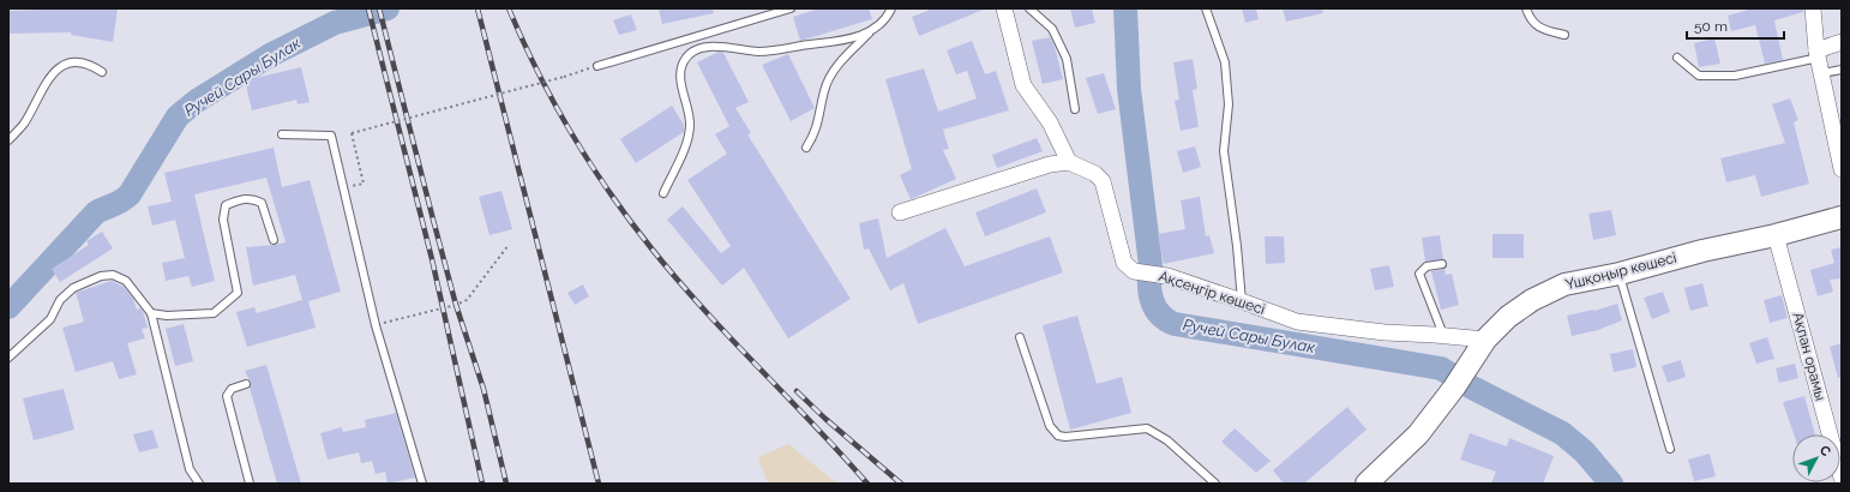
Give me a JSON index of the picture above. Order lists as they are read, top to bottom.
{
  "streets": {
    "main road": ["Үшқоңыр көшесі"],
    "street": ["Ақсеңгір көшесі", "Ақпан орамы"]
  },
  "crossings": [
    ["Үшқоңыр көшесі", "Ақсеңгір көшесі"],
    ["Үшқоңыр көшесі", "Ақпан орамы"]
  ],
  "water": ["Ручей Сары Булак"],
  "scale_bar": "50 m",
  "north": "top right"
}
